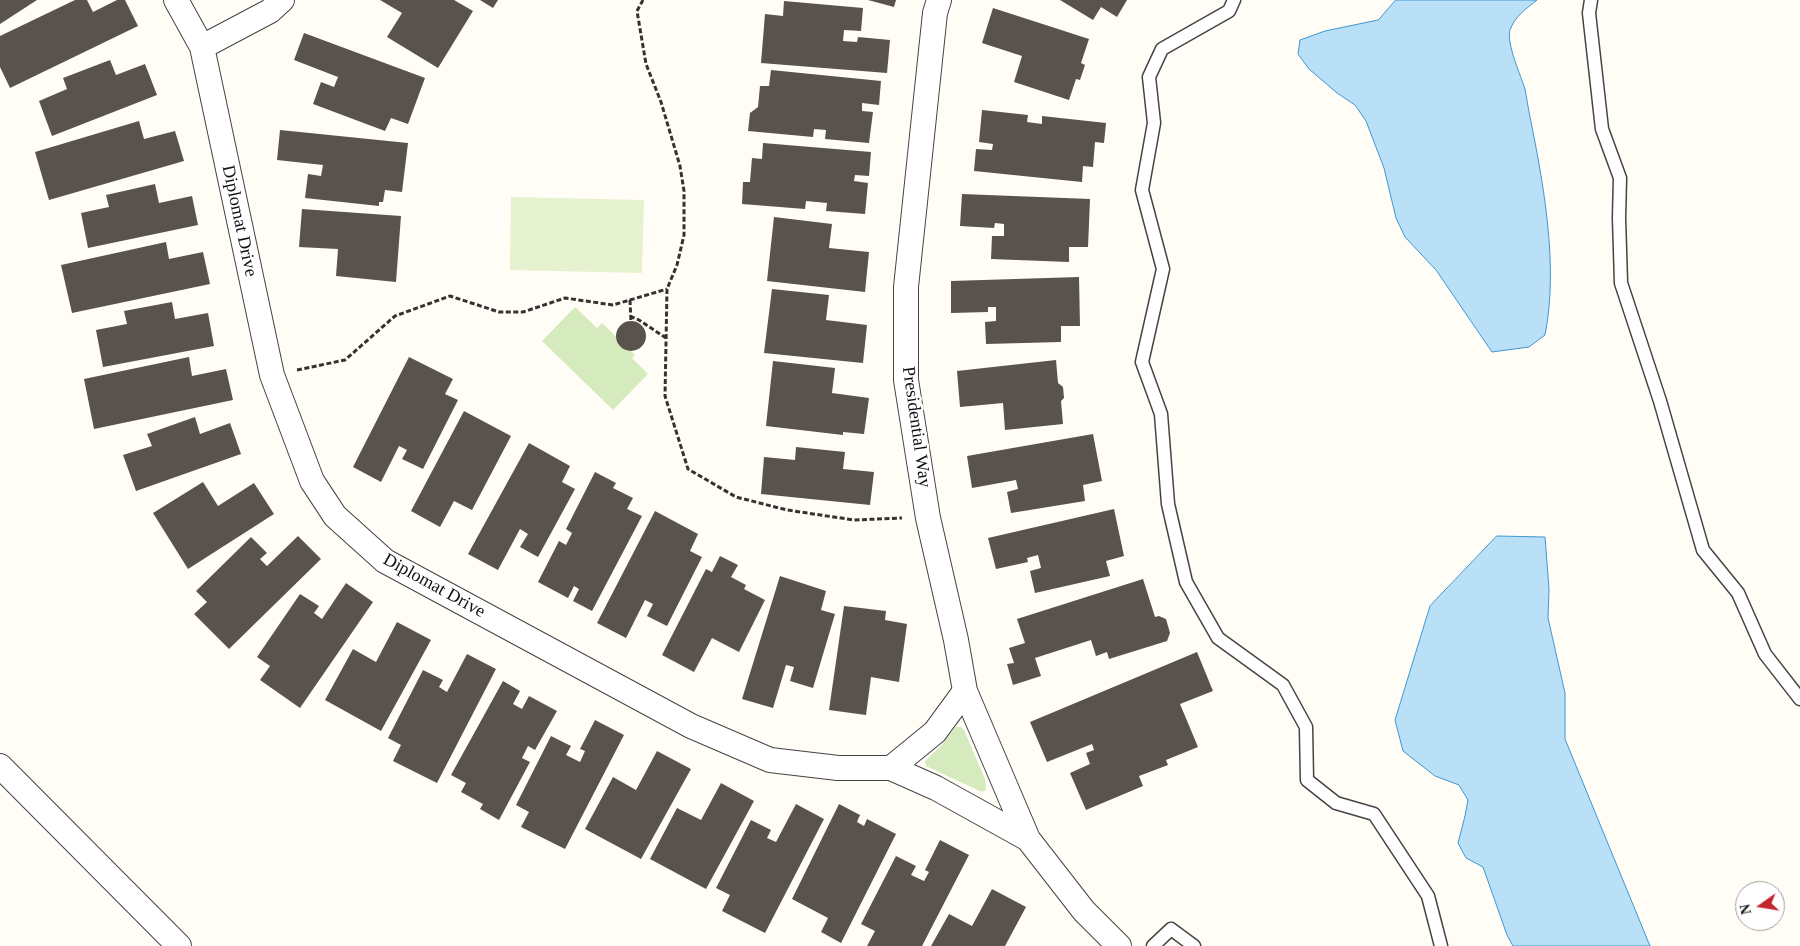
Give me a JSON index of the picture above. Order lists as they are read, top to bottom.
{
  "streets": {
    "street": ["Diplomat Drive", "Presidential Way"]
  },
  "crossings": [
    ["Diplomat Drive", "Presidential Way"]
  ],
  "north": "left"
}
